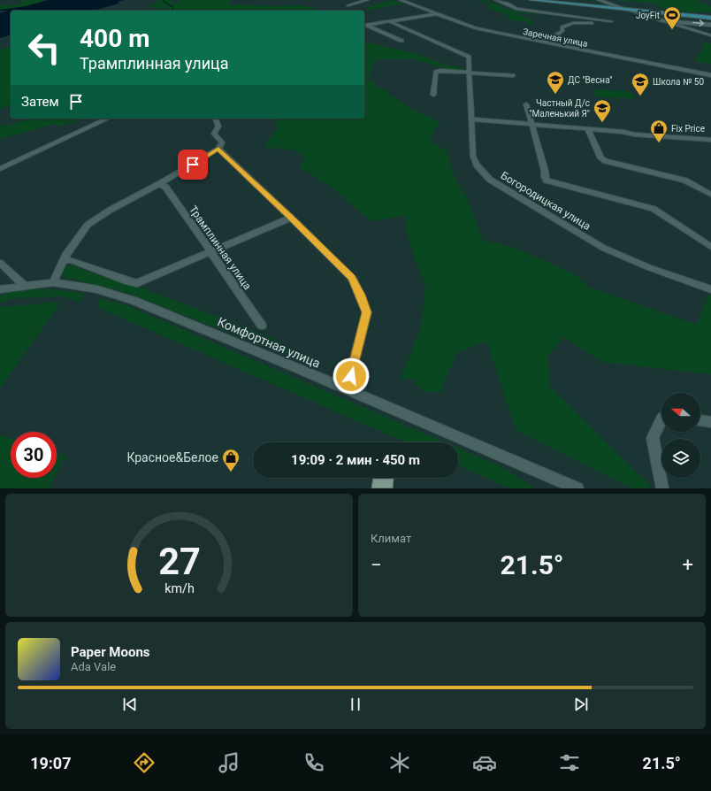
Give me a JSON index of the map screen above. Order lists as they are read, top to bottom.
{
  "streets": {
    "street": [
      "Заречная улица",
      "Богородицкая улица",
      "Трамплинная улица",
      "Комфортная улица"
    ]
  },
  "places": {
    "sports": ["JoyFit"],
    "school or university": ["ДС \"Весна\"", "Школа № 50", "Частный Д/с \"Маленький Я\""],
    "shop": ["Fix Price", "Красное&Белое"]
  },
  "north": "left",
  "page": {
    "turn": ["400 m", "Трамплинная улица"],
    "then": "Затем",
    "limit": "30",
    "trip": "19:09 · 2 мин · 450 m",
    "tile": "Климат",
    "heat": ["−", "21.5°", "+"],
    "song": ["Paper Moons", "Ada Vale"],
    "tabs": ["19:07", "21.5°"],
    "gauge": ["27", "km/h"]
  }
}
